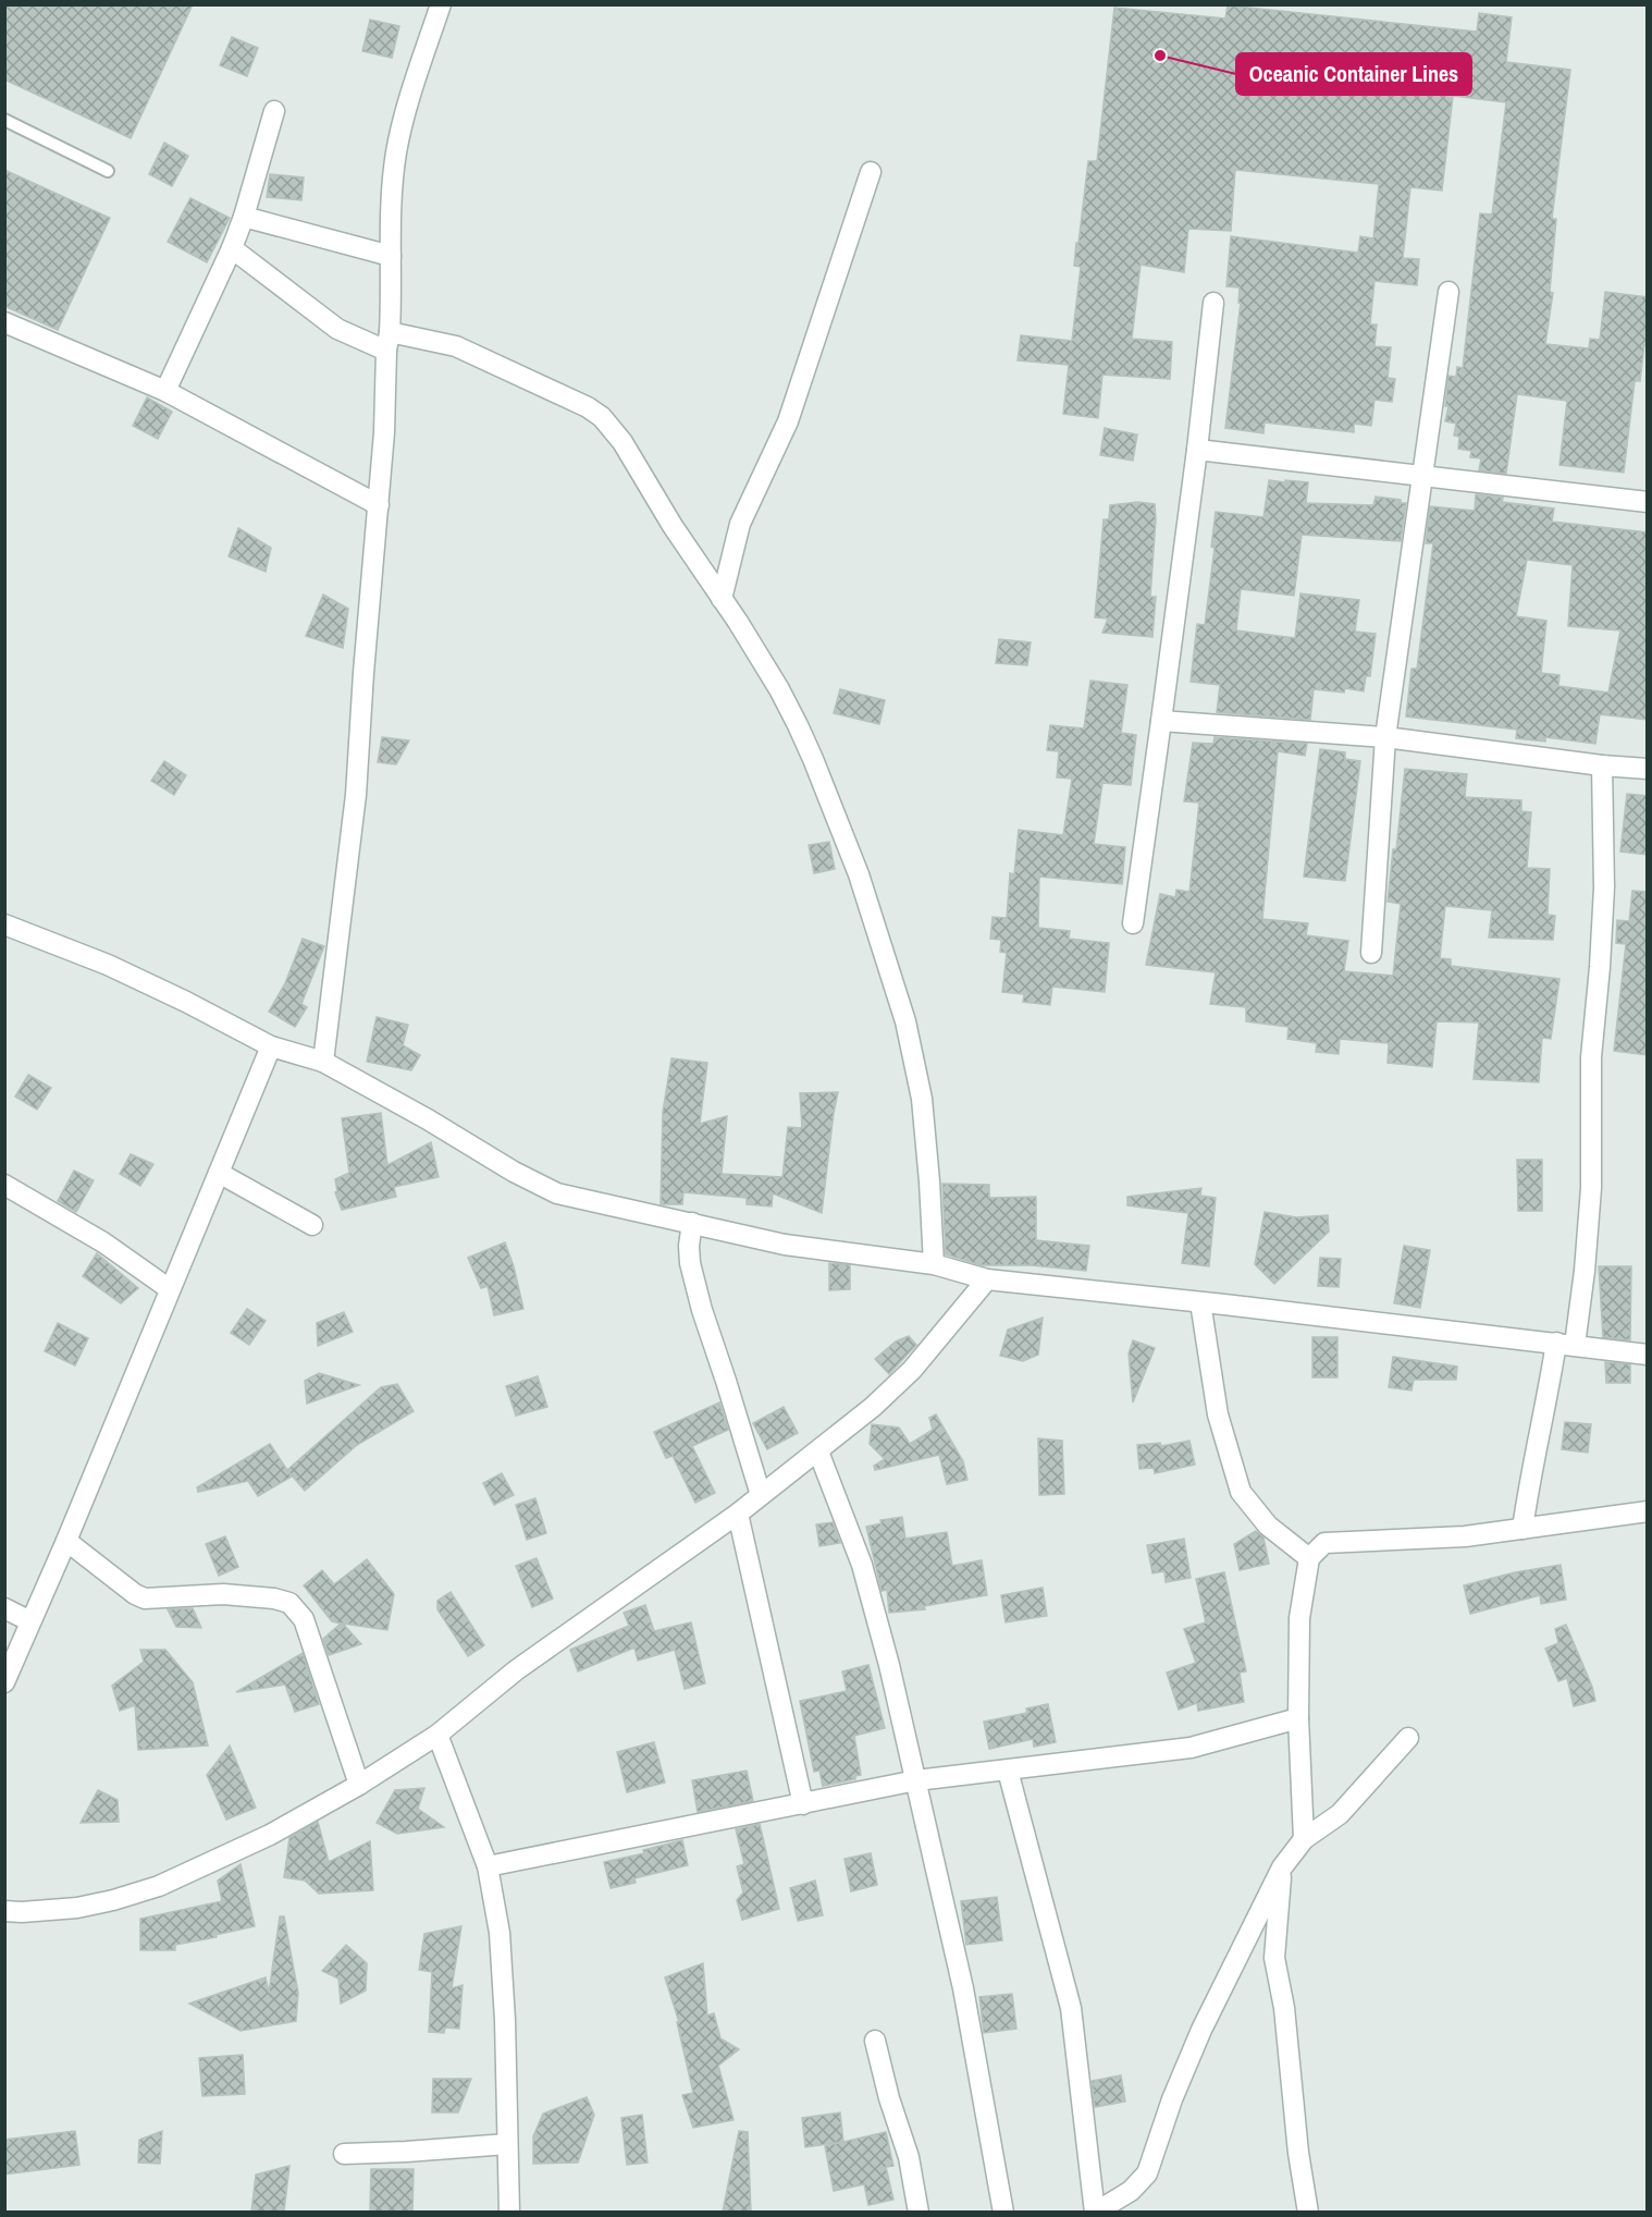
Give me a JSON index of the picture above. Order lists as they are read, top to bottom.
{
  "places": ["Oceanic Container Lines"]
}
